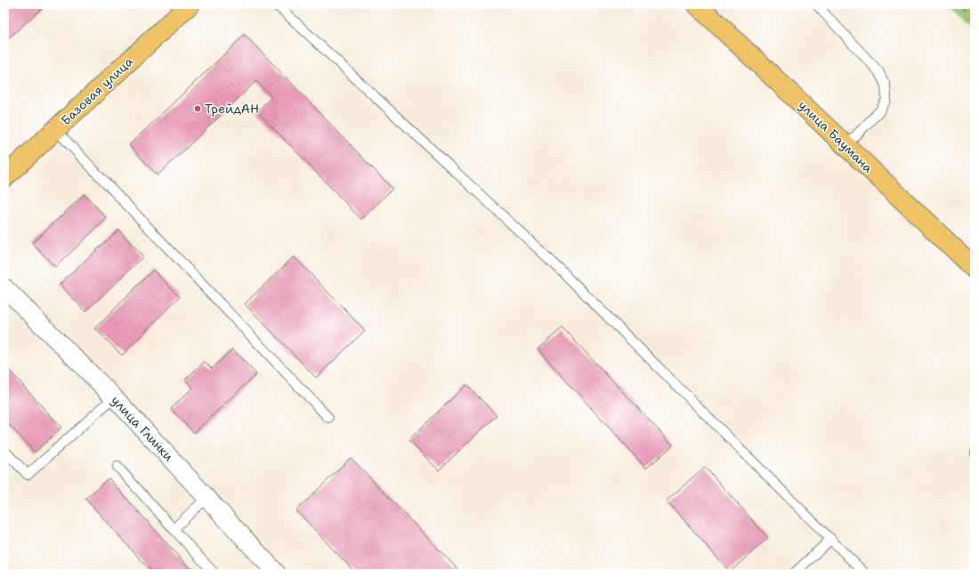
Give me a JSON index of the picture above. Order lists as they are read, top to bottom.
{
  "streets": {
    "main road": ["Базовая улица", "улица Баумана"],
    "street": ["улица Глинки"]
  },
  "places": ["ТрейдАН"]
}
